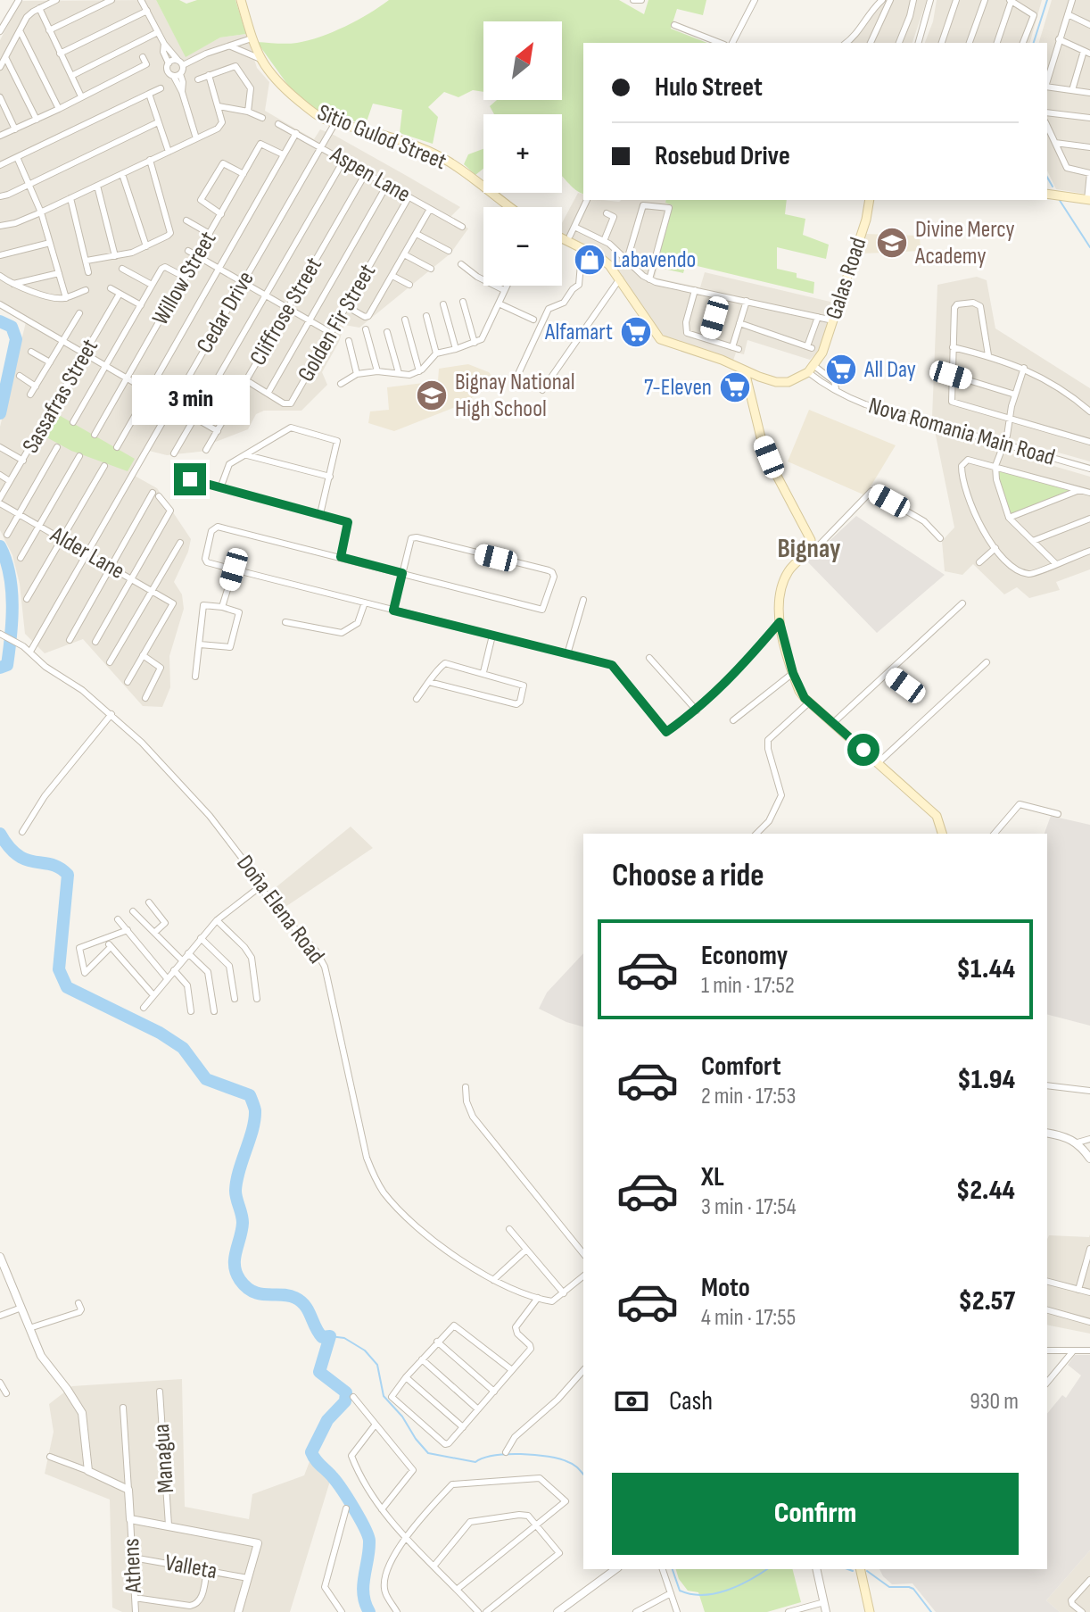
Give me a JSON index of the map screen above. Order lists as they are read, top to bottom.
{
  "streets": {
    "main road": ["Sitio Gulod Street", "Galas Road"],
    "street": [
      "Aspen Lane",
      "Willow Street",
      "Cliffrose Street",
      "Cedar Drive",
      "Golden Fir Street",
      "Sassafras Street",
      "Nova Romania Main Road",
      "Alder Lane",
      "Doña Elena Road",
      "Managua",
      "Athens",
      "Valleta"
    ]
  },
  "crossings": [
    ["Sitio Gulod Street", "Cedar Drive"],
    ["Aspen Lane", "Cliffrose Street"],
    ["Aspen Lane", "Cedar Drive"],
    ["Aspen Lane", "Golden Fir Street"],
    ["Galas Road", "Nova Romania Main Road"],
    ["Cliffrose Street", "Golden Fir Street"],
    ["Cedar Drive", "Alder Lane"],
    ["Cedar Drive", "Doña Elena Road"],
    ["Sassafras Street", "Alder Lane"],
    ["Athens", "Valleta"]
  ],
  "districts": ["Bignay"],
  "places": {
    "school or university": ["Divine Mercy Academy", "Bignay National High School"],
    "shop": ["Labavendo"],
    "supermarket": ["Alfamart", "All Day", "7-Eleven"]
  },
  "north": "top right",
  "page": {
    "map_buttons": ["+", "−"],
    "banner": ["Hulo Street", "Rosebud Drive"],
    "bubble": "3 min",
    "heading": "Choose a ride",
    "list": [
      {
        "name": "Economy",
        "note": "1 min · 17:52",
        "value": "$1.44"
      },
      {
        "name": "Comfort",
        "note": "2 min · 17:53",
        "value": "$1.94"
      },
      {
        "name": "XL",
        "note": "3 min · 17:54",
        "value": "$2.44"
      },
      {
        "name": "Moto",
        "note": "4 min · 17:55",
        "value": "$2.57"
      }
    ],
    "pay": ["Cash", "930 m"],
    "buttons": "Confirm"
  }
}
